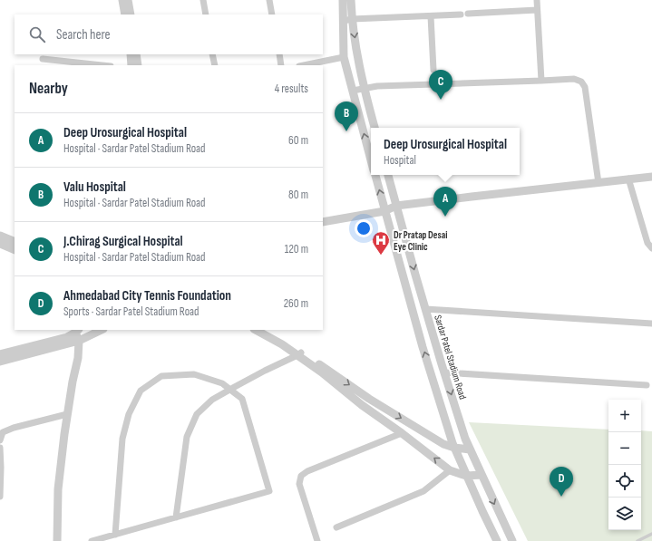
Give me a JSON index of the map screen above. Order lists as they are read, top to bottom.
{
  "streets": {
    "street": ["Sardar Patel Stadium Road"]
  },
  "places": {
    "hospital": ["Dr Pratap Desai Eye Clinic"]
  },
  "page": {
    "search": "Search here",
    "heading": ["Nearby", "4 results"],
    "pins": [
      "C",
      "B",
      "A",
      "D"
    ],
    "list": [
      {
        "mark": "A",
        "name": "Deep Urosurgical Hospital",
        "note": "Hospital · Sardar Patel Stadium Road",
        "value": "60 m"
      },
      {
        "mark": "B",
        "name": "Valu Hospital",
        "note": "Hospital · Sardar Patel Stadium Road",
        "value": "80 m"
      },
      {
        "mark": "C",
        "name": "J.Chirag Surgical Hospital",
        "note": "Hospital · Sardar Patel Stadium Road",
        "value": "120 m"
      },
      {
        "mark": "D",
        "name": "Ahmedabad City Tennis Foundation",
        "note": "Sports · Sardar Patel Stadium Road",
        "value": "260 m"
      }
    ],
    "popup": ["Deep Urosurgical Hospital", "Hospital"],
    "map_buttons": ["+", "−"]
  }
}
